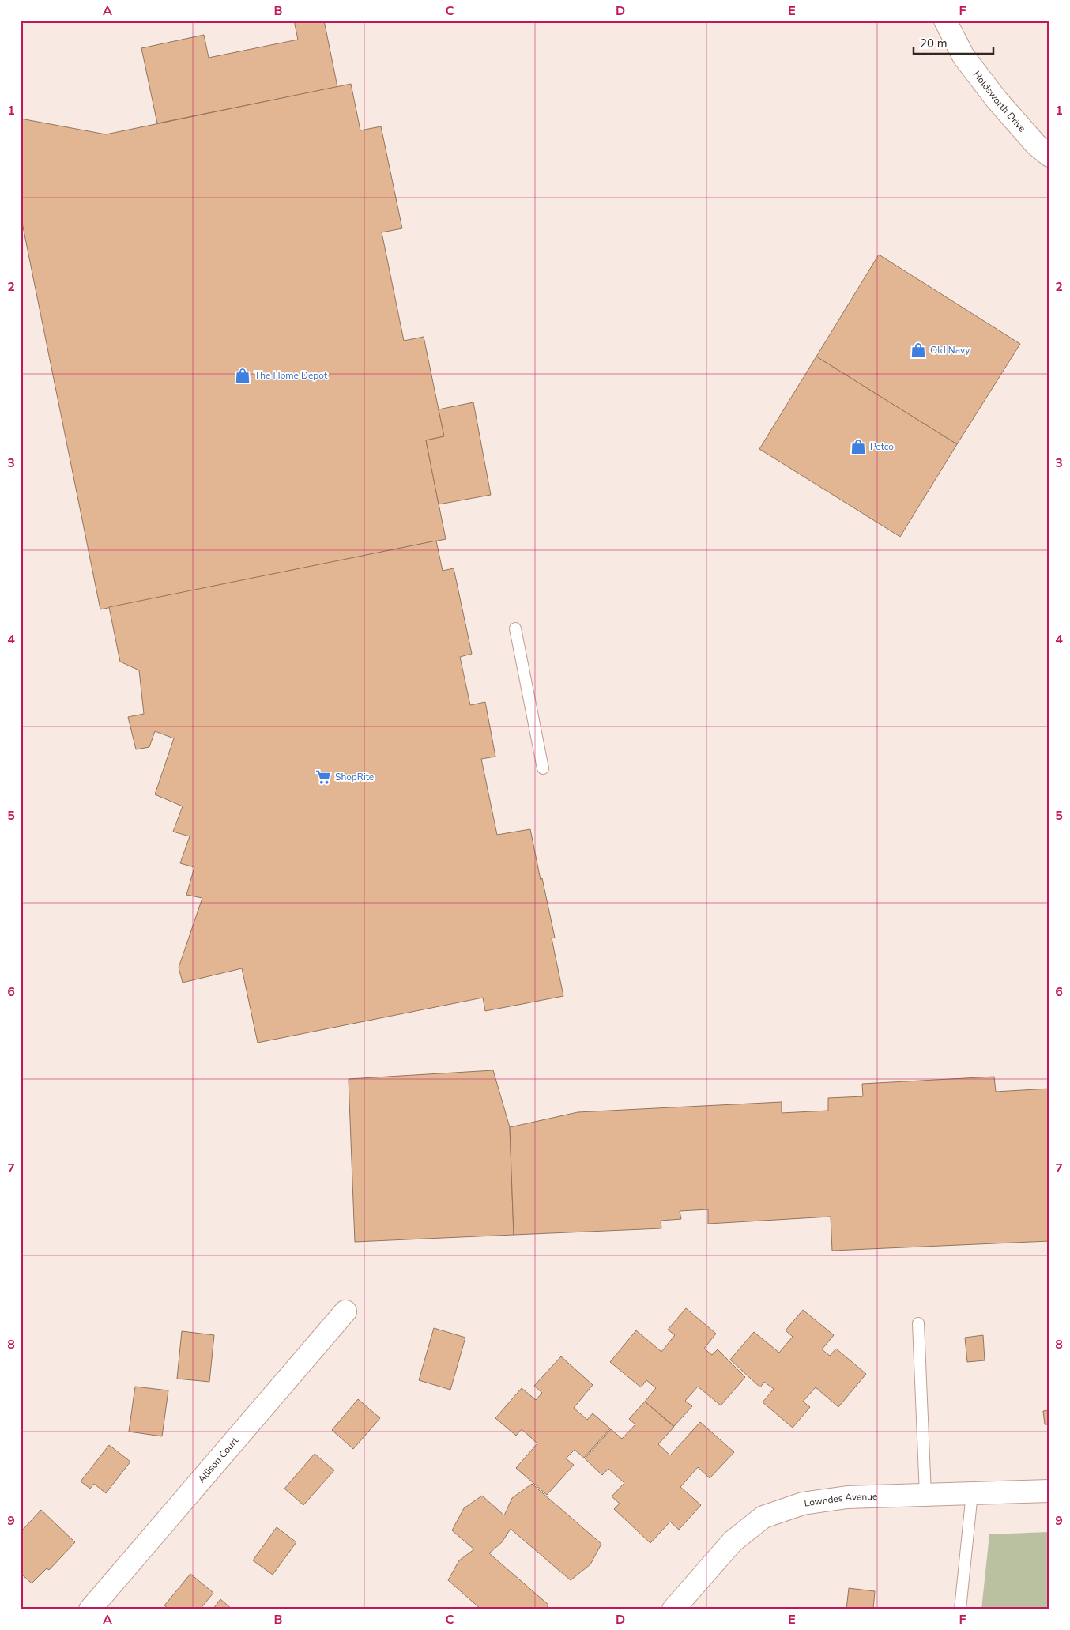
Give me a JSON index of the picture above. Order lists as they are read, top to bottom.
{
  "streets": {
    "street": ["Holdsworth Drive", "Allison Court", "Lowndes Avenue"]
  },
  "places": {
    "shop": ["Old Navy", "The Home Depot", "Petco"],
    "supermarket": ["ShopRite"]
  },
  "scale_bar": "20 m",
  "grid": {
    "columns": [
      "A",
      "B",
      "C",
      "D",
      "E",
      "F"
    ],
    "rows": [
      "1",
      "2",
      "3",
      "4",
      "5",
      "6",
      "7",
      "8",
      "9"
    ]
  }
}
